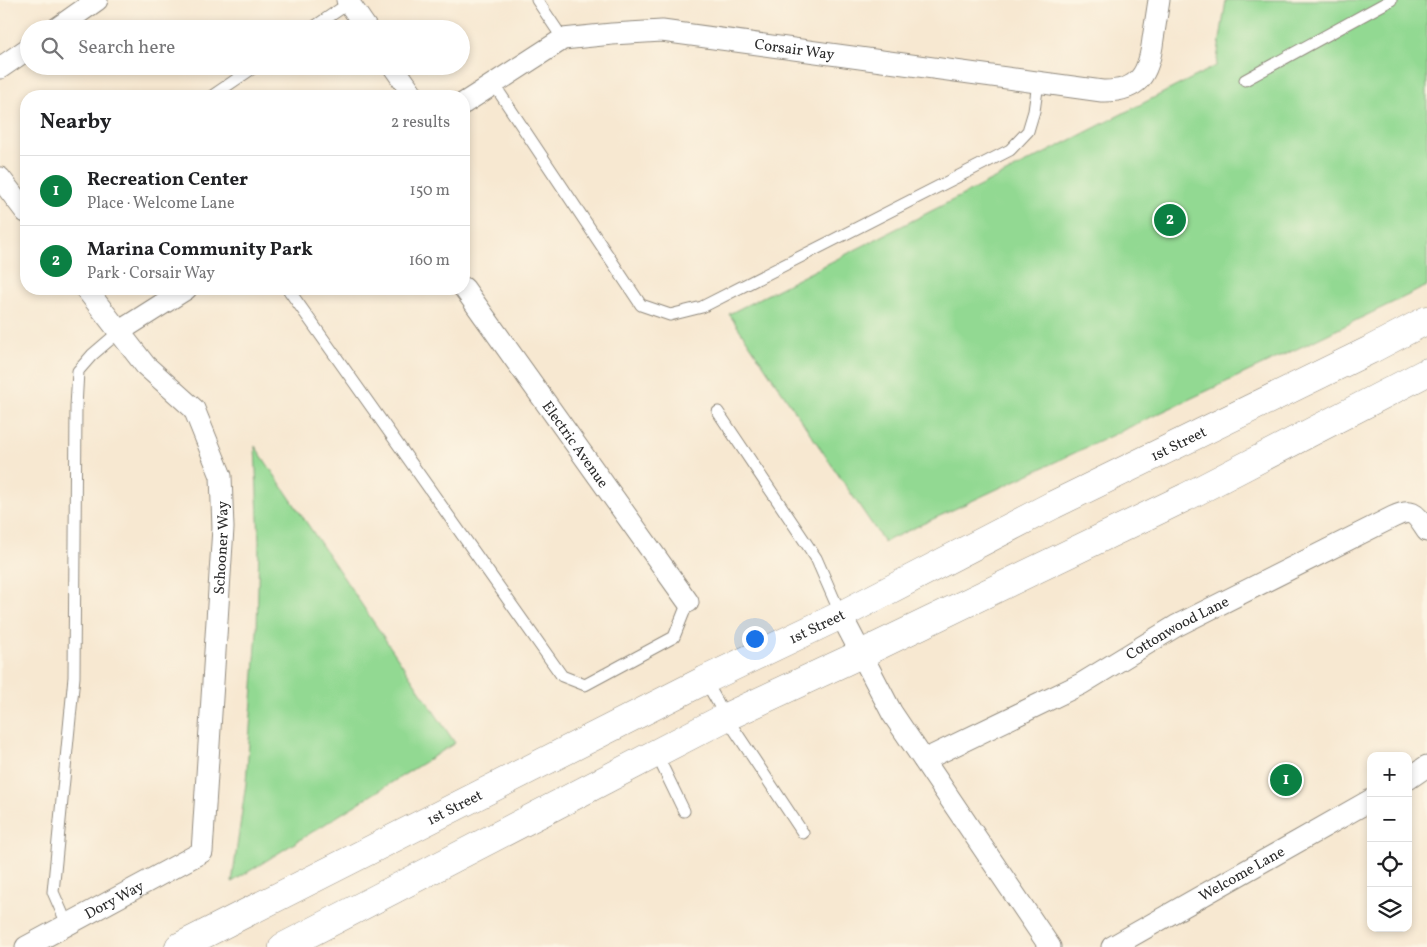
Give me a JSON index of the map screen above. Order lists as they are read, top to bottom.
{
  "streets": {
    "main road": ["1st Street"],
    "street": [
      "Corsair Way",
      "Electric Avenue",
      "Schooner Way",
      "Cottonwood Lane",
      "Welcome Lane",
      "Dory Way"
    ]
  },
  "crossings": [
    ["Schooner Way", "Dory Way"]
  ],
  "page": {
    "search": "Search here",
    "heading": ["Nearby", "2 results"],
    "list": [
      {
        "mark": "1",
        "name": "Recreation Center",
        "note": "Place · Welcome Lane",
        "value": "150 m"
      },
      {
        "mark": "2",
        "name": "Marina Community Park",
        "note": "Park · Corsair Way",
        "value": "160 m"
      }
    ],
    "pins": ["2", "1"],
    "map_buttons": ["+", "−"]
  }
}
